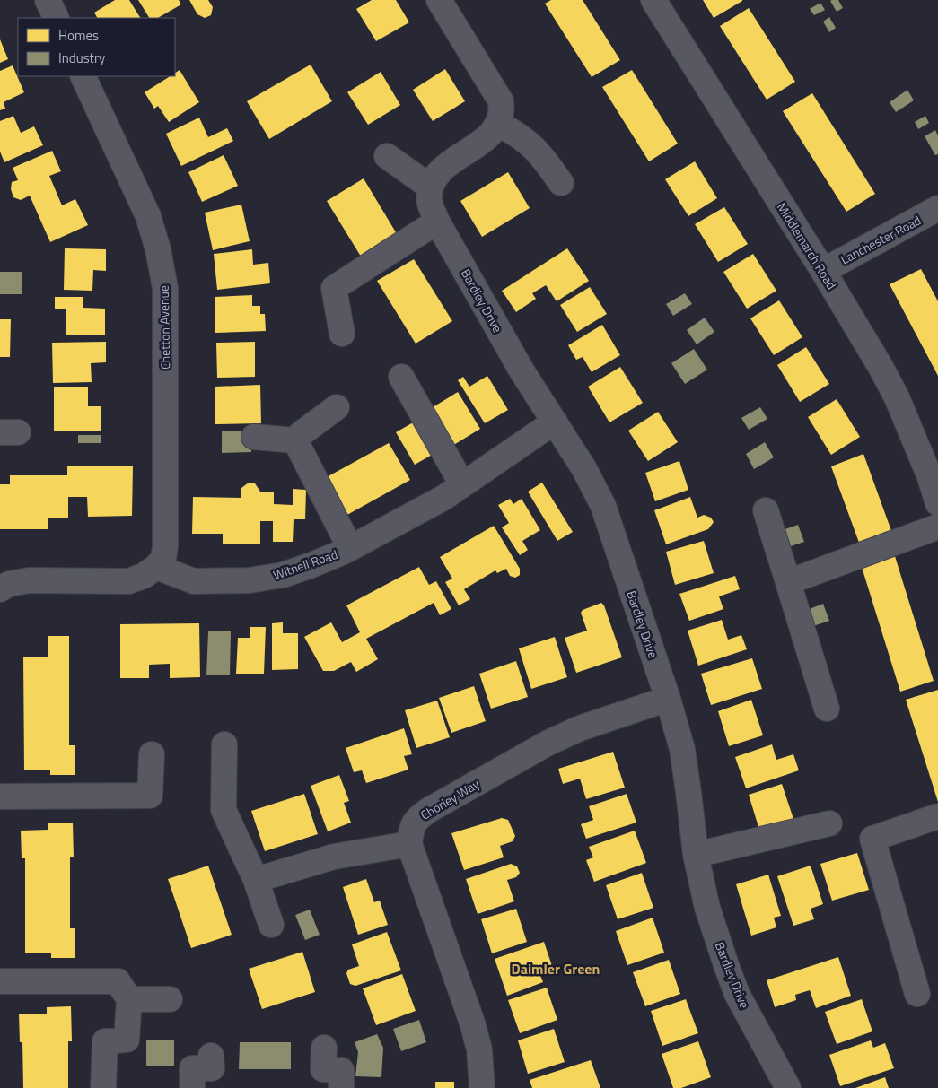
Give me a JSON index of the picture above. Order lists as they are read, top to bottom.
{
  "streets": {
    "street": [
      "Lanchester Road",
      "Middlemarch Road",
      "Bardley Drive",
      "Chetton Avenue",
      "Witnell Road",
      "Chorley Way"
    ]
  },
  "crossings": [
    ["Lanchester Road", "Middlemarch Road"],
    ["Bardley Drive", "Witnell Road"],
    ["Bardley Drive", "Chorley Way"],
    ["Chetton Avenue", "Witnell Road"]
  ],
  "districts": ["Daimler Green"],
  "legend": ["Homes", "Industry"]
}
